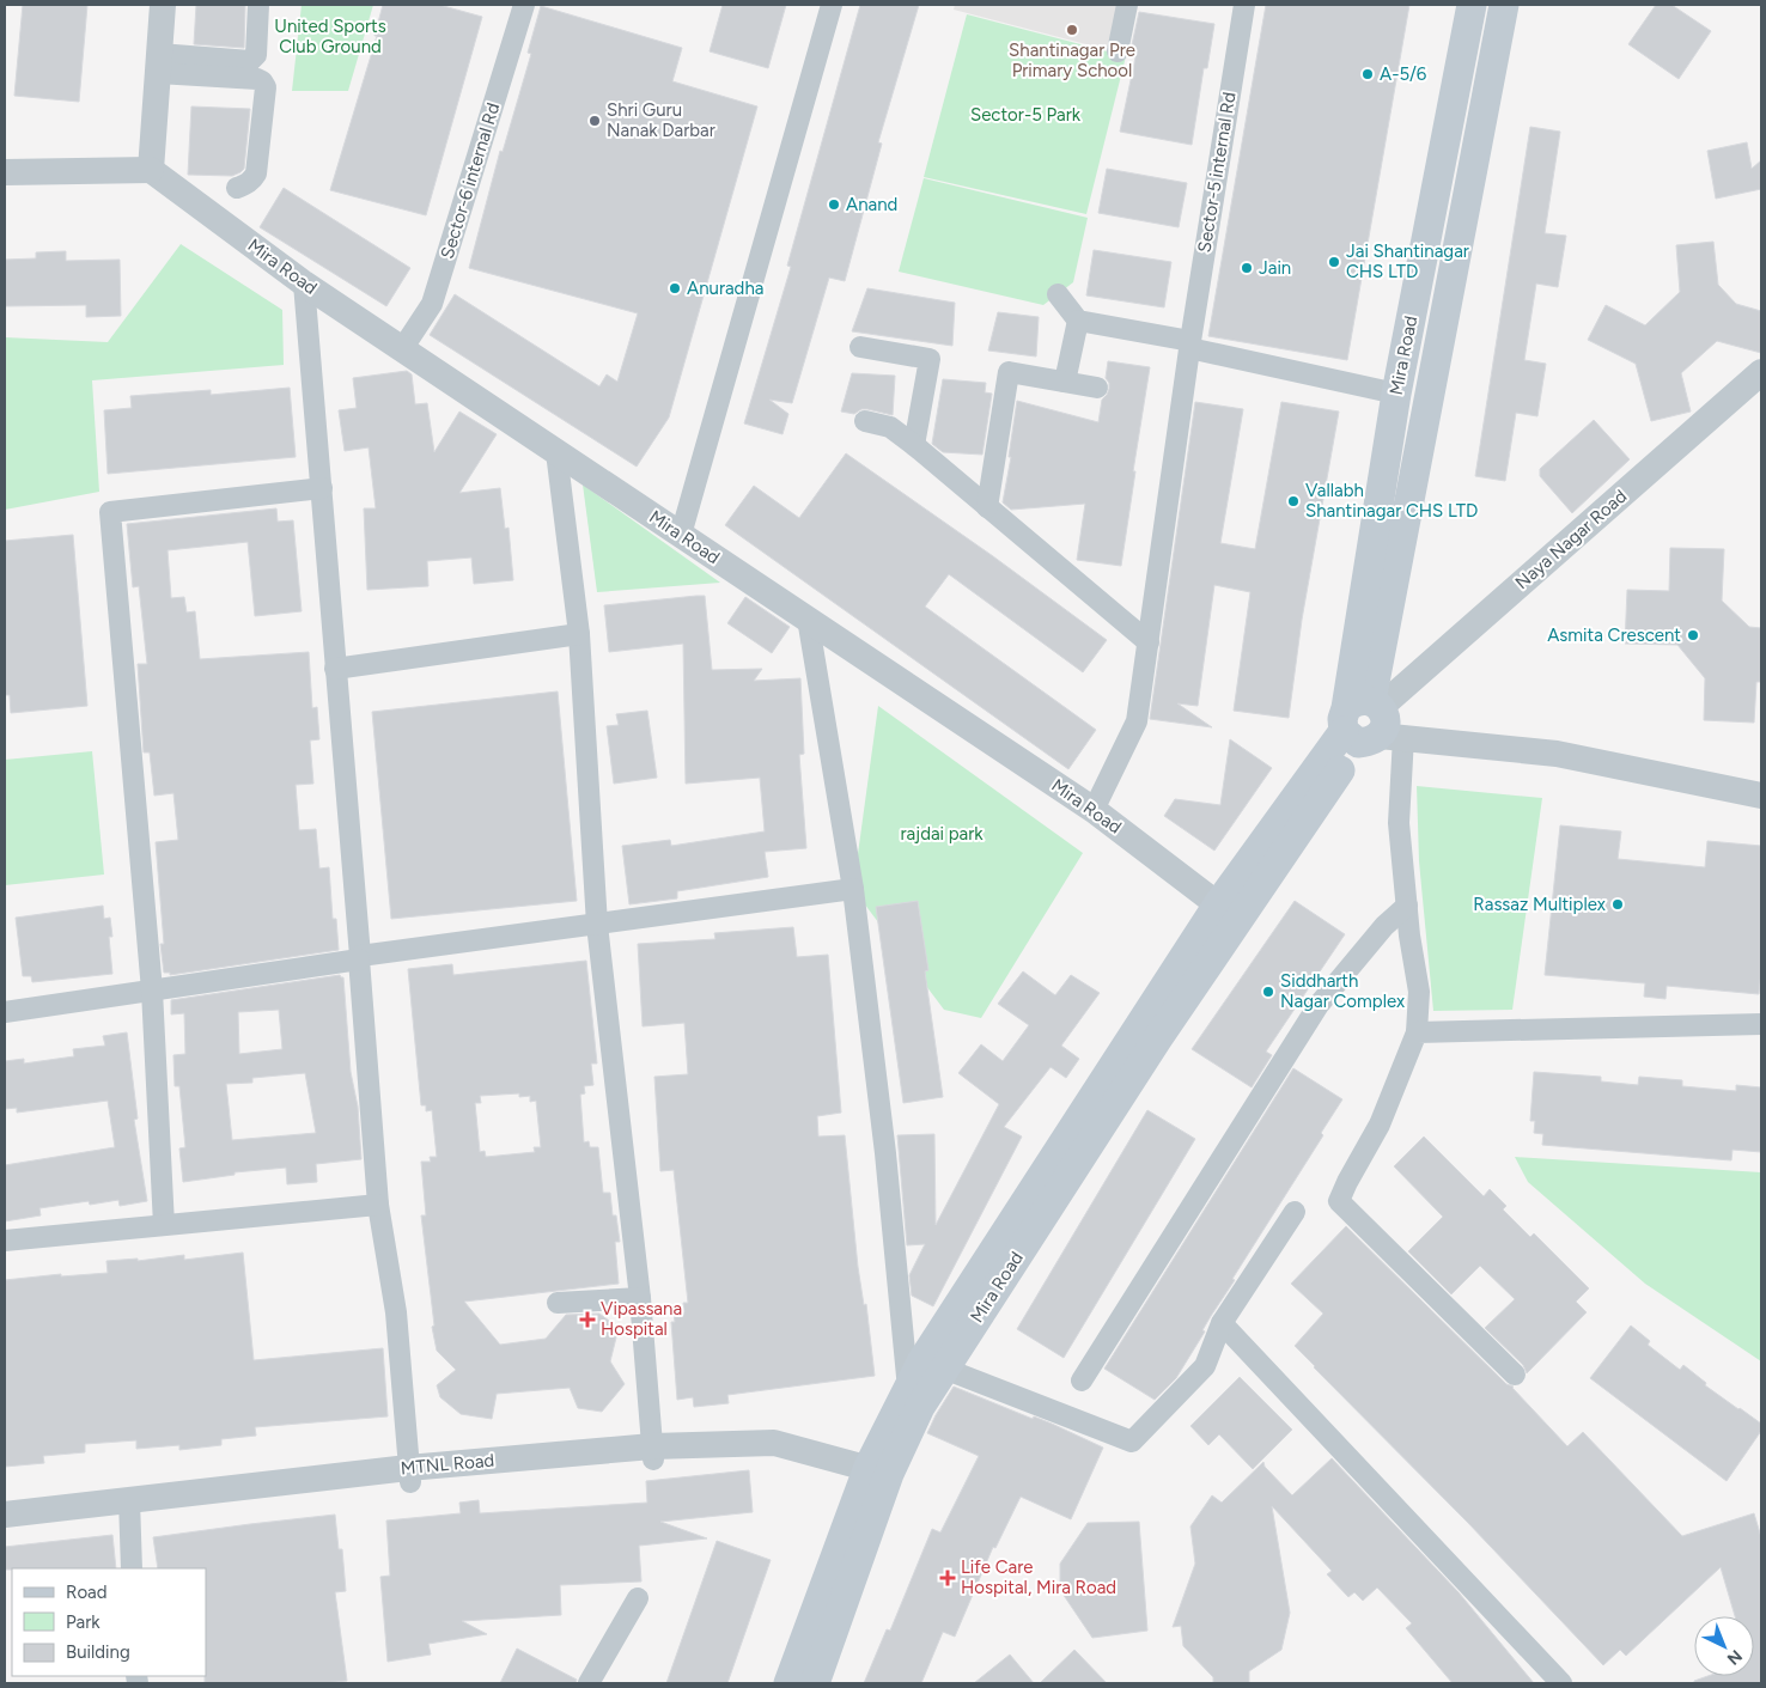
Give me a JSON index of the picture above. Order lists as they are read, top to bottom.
{
  "streets": {
    "main road": ["Mira Road"],
    "street": [
      "Sector-5 internal Rd",
      "Sector-6 internal Rd",
      "Naya Nagar Road",
      "MTNL Road"
    ]
  },
  "crossings": [
    ["Sector-5 internal Rd", "Mira Road"],
    ["Sector-6 internal Rd", "Mira Road"],
    ["Mira Road", "Naya Nagar Road"],
    ["Mira Road", "MTNL Road"]
  ],
  "parks": ["United Sports Club Ground", "Sector-5 Park", "rajdai park"],
  "places": {
    "other": [
      "Shantinagar Pre Primary School",
      "A-5/6",
      "Shri Guru Nanak Darbar",
      "Anand",
      "Jai Shantinagar CHS LTD",
      "Jain",
      "Anuradha",
      "Vallabh Shantinagar CHS LTD",
      "Asmita Crescent",
      "Rassaz Multiplex",
      "Siddharth Nagar Complex"
    ],
    "health": ["Vipassana Hospital", "Life Care Hospital, Mira Road"]
  },
  "legend": ["Road", "Park", "Building"],
  "north": "bottom right"
}
